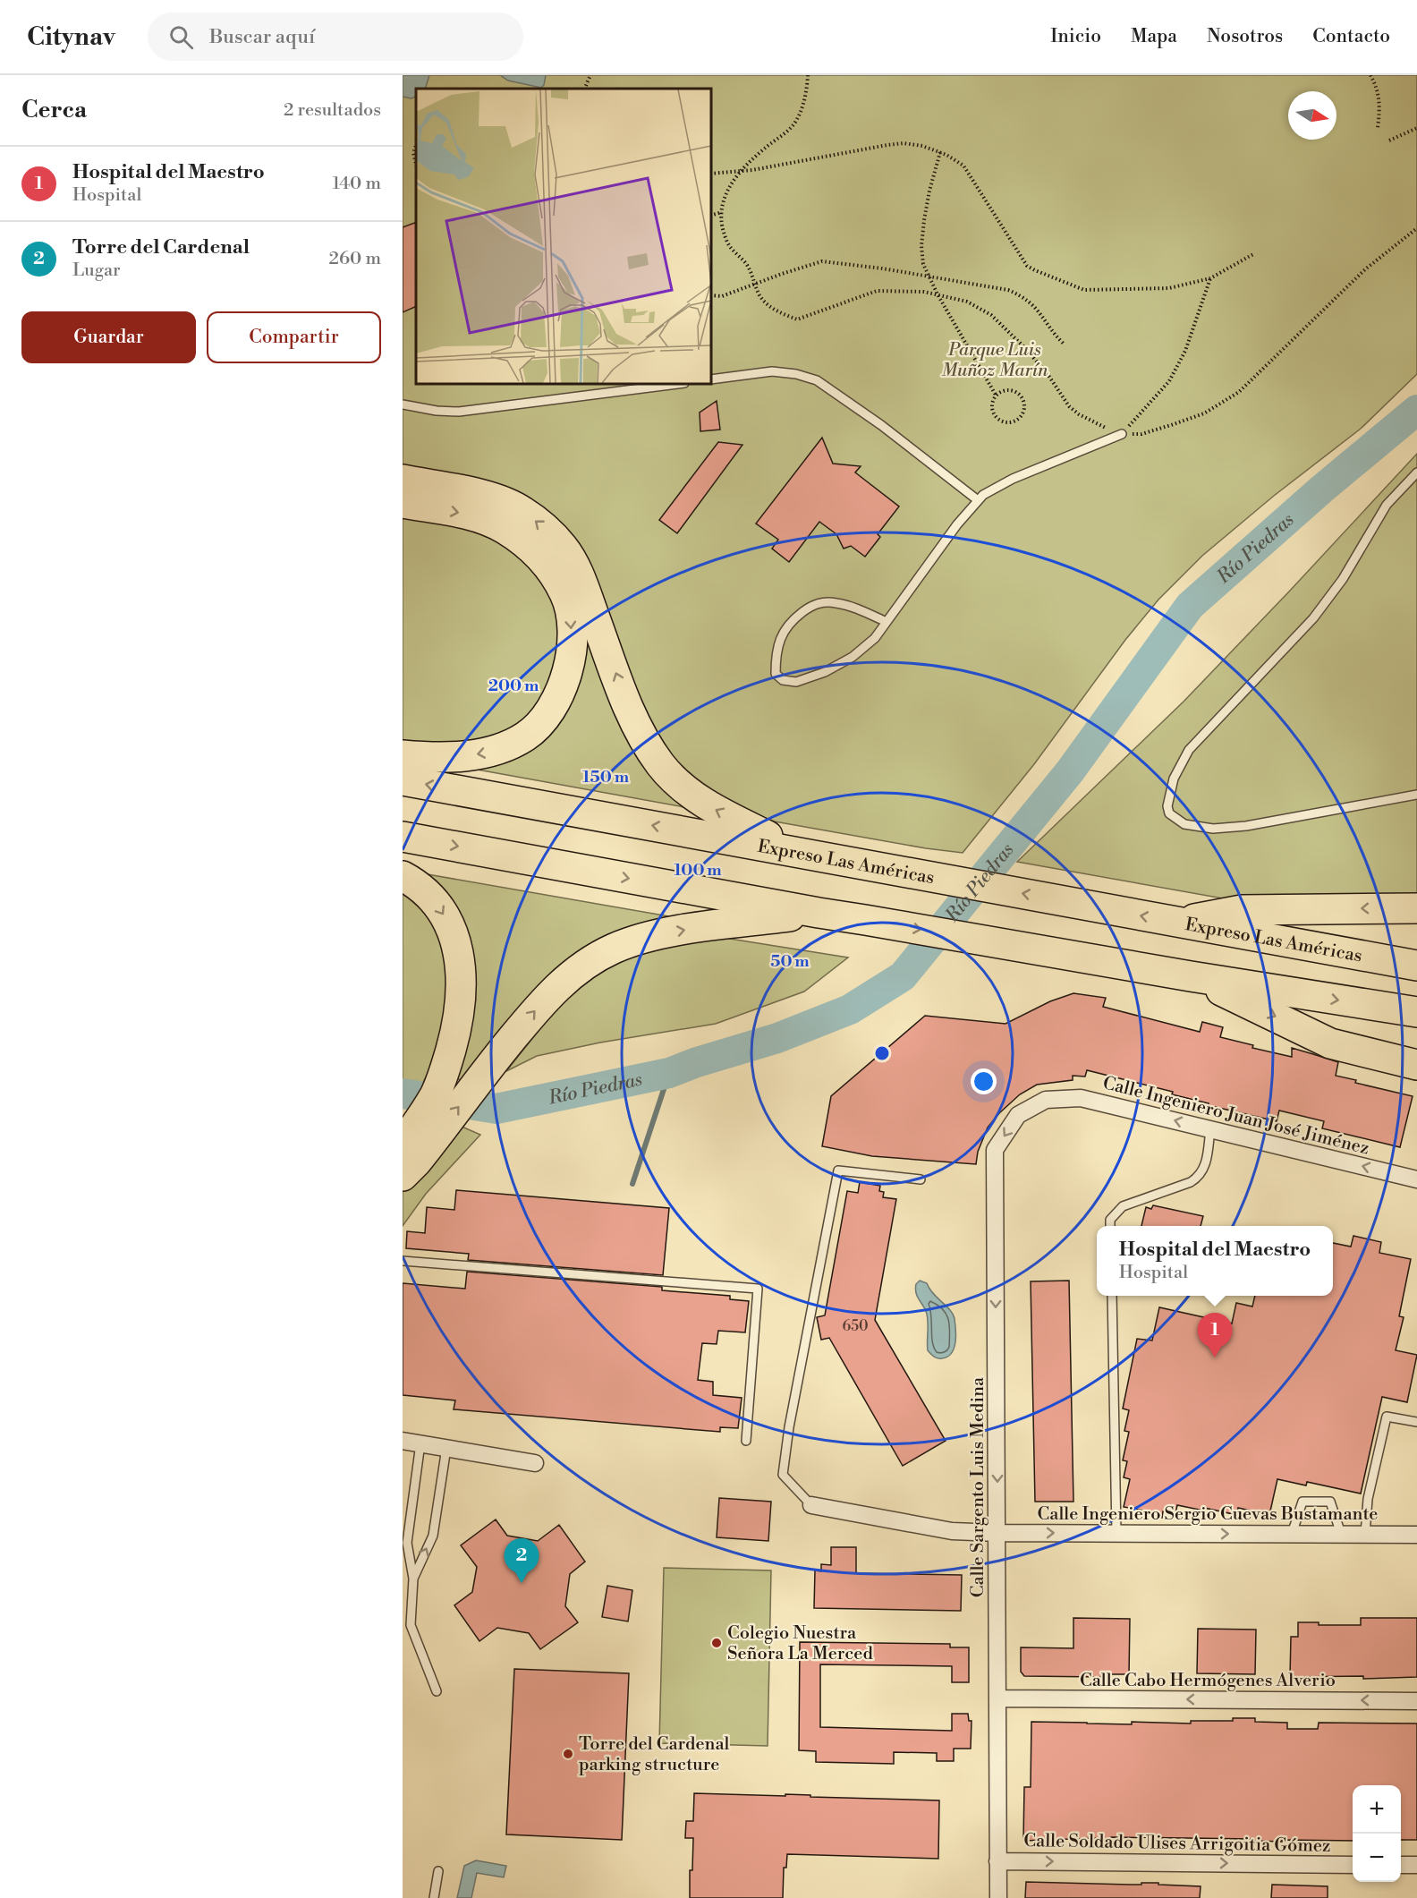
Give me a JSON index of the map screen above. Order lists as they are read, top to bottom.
{
  "streets": {
    "highway": ["Expreso Las Américas"],
    "street": [
      "Calle Ingeniero Juan José Jiménez",
      "Calle Sargento Luis Medina",
      "Calle Ingeniero Sergio Cuevas Bustamante",
      "Calle Cabo Hermógenes Alverio",
      "Calle Soldado Ulises Arrigoitia Gómez"
    ]
  },
  "crossings": [
    ["Calle Ingeniero Juan José Jiménez", "Calle Sargento Luis Medina"],
    ["Calle Sargento Luis Medina", "Calle Ingeniero Sergio Cuevas Bustamante"],
    ["Calle Sargento Luis Medina", "Calle Cabo Hermógenes Alverio"],
    ["Calle Sargento Luis Medina", "Calle Soldado Ulises Arrigoitia Gómez"]
  ],
  "one_way": [
    "Calle Ingeniero Juan José Jiménez",
    "Calle Sargento Luis Medina",
    "Calle Ingeniero Sergio Cuevas Bustamante",
    "Calle Cabo Hermógenes Alverio",
    "Calle Soldado Ulises Arrigoitia Gómez"
  ],
  "water": ["Río Piedras"],
  "parks": ["Parque Luis Muñoz Marín"],
  "places": ["Colegio Nuestra Señora La Merced", "Torre del Cardenal parking structure"],
  "house_numbers": ["650"],
  "north": "right",
  "page": {
    "header": "Citynav",
    "search": "Buscar aquí",
    "nav": [
      "Inicio",
      "Mapa",
      "Nosotros",
      "Contacto"
    ],
    "heading": ["Cerca", "2 resultados"],
    "list": [
      {
        "mark": "1",
        "name": "Hospital del Maestro",
        "note": "Hospital",
        "value": "140 m"
      },
      {
        "mark": "2",
        "name": "Torre del Cardenal",
        "note": "Lugar",
        "value": "260 m"
      }
    ],
    "buttons": ["Guardar", "Compartir"],
    "popup": ["Hospital del Maestro", "Hospital"],
    "pins": ["1", "2"],
    "map_buttons": ["+", "−"]
  },
  "rings": [
    "200 m",
    "150 m",
    "100 m",
    "50 m"
  ]
}
